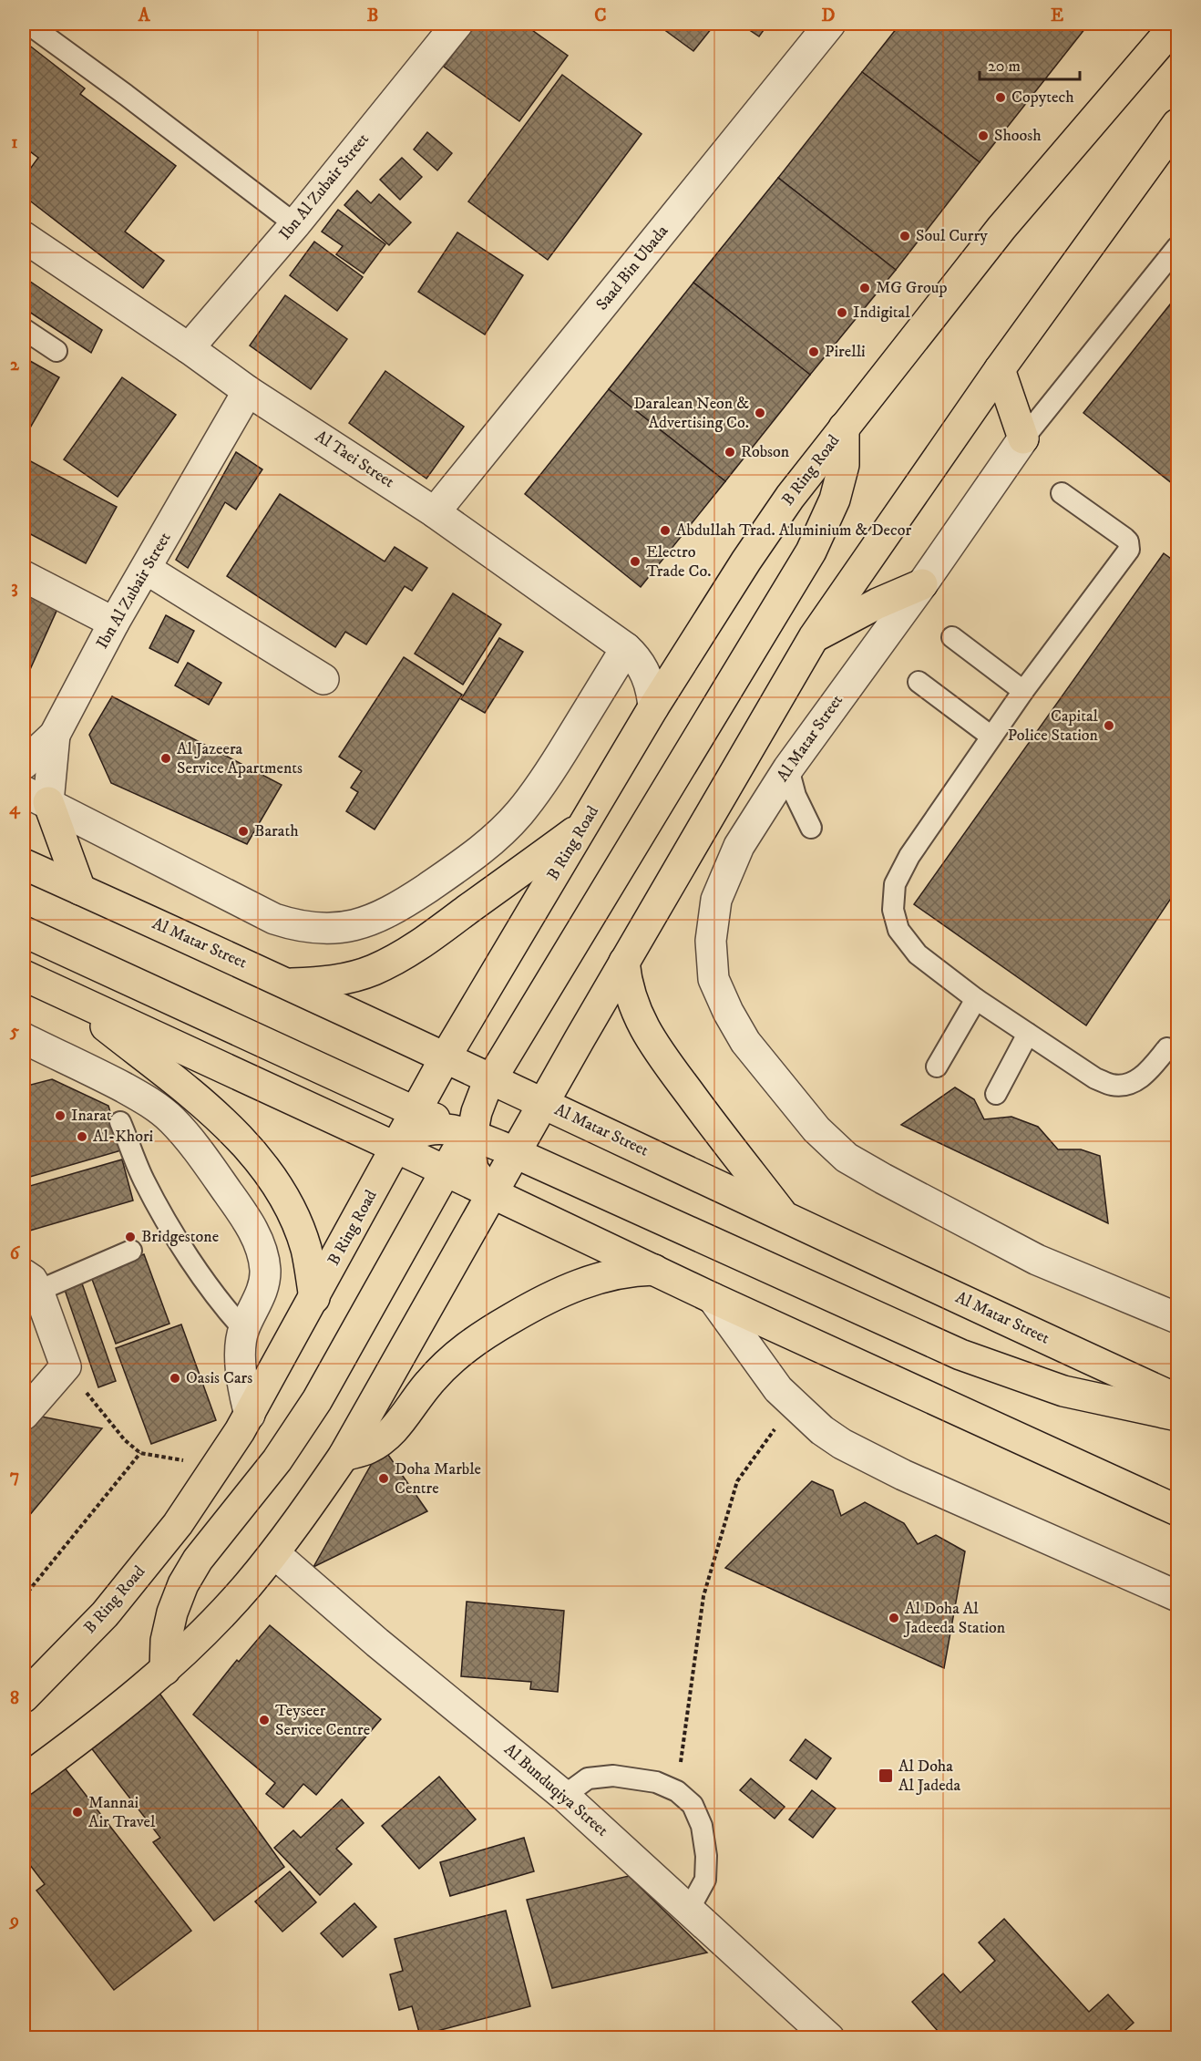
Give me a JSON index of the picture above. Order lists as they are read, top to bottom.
{
  "streets": {
    "main road": ["B Ring Road", "Al Matar Street"],
    "street": [
      "Ibn Al Zubair Street",
      "Saad Bin Ubada",
      "Al Taei Street",
      "Al Bunduqiya Street"
    ]
  },
  "crossings": [
    ["Ibn Al Zubair Street", "Al Taei Street"],
    ["Saad Bin Ubada", "Al Taei Street"],
    ["Al Taei Street", "B Ring Road"],
    ["B Ring Road", "Al Matar Street"]
  ],
  "places": {
    "other": [
      "Copytech",
      "Shoosh",
      "Soul Curry",
      "MG Group",
      "Indigital",
      "Pirelli",
      "Daralean Neon & Advertising Co.",
      "Robson",
      "Abdullah Trad. Aluminium & Decor",
      "Electro Trade Co.",
      "Capital Police Station",
      "Al Jazeera Service Apartments",
      "Barath",
      "Inarat",
      "Al-Khori",
      "Bridgestone",
      "Oasis Cars",
      "Doha Marble Centre",
      "Al Doha Al Jadeeda Station",
      "Teyseer Service Centre",
      "Mannai Air Travel"
    ],
    "transit": ["Al Doha Al Jadeda"]
  },
  "scale_bar": "20 m",
  "grid": {
    "columns": [
      "A",
      "B",
      "C",
      "D",
      "E"
    ],
    "rows": [
      "1",
      "2",
      "3",
      "4",
      "5",
      "6",
      "7",
      "8",
      "9"
    ]
  }
}
